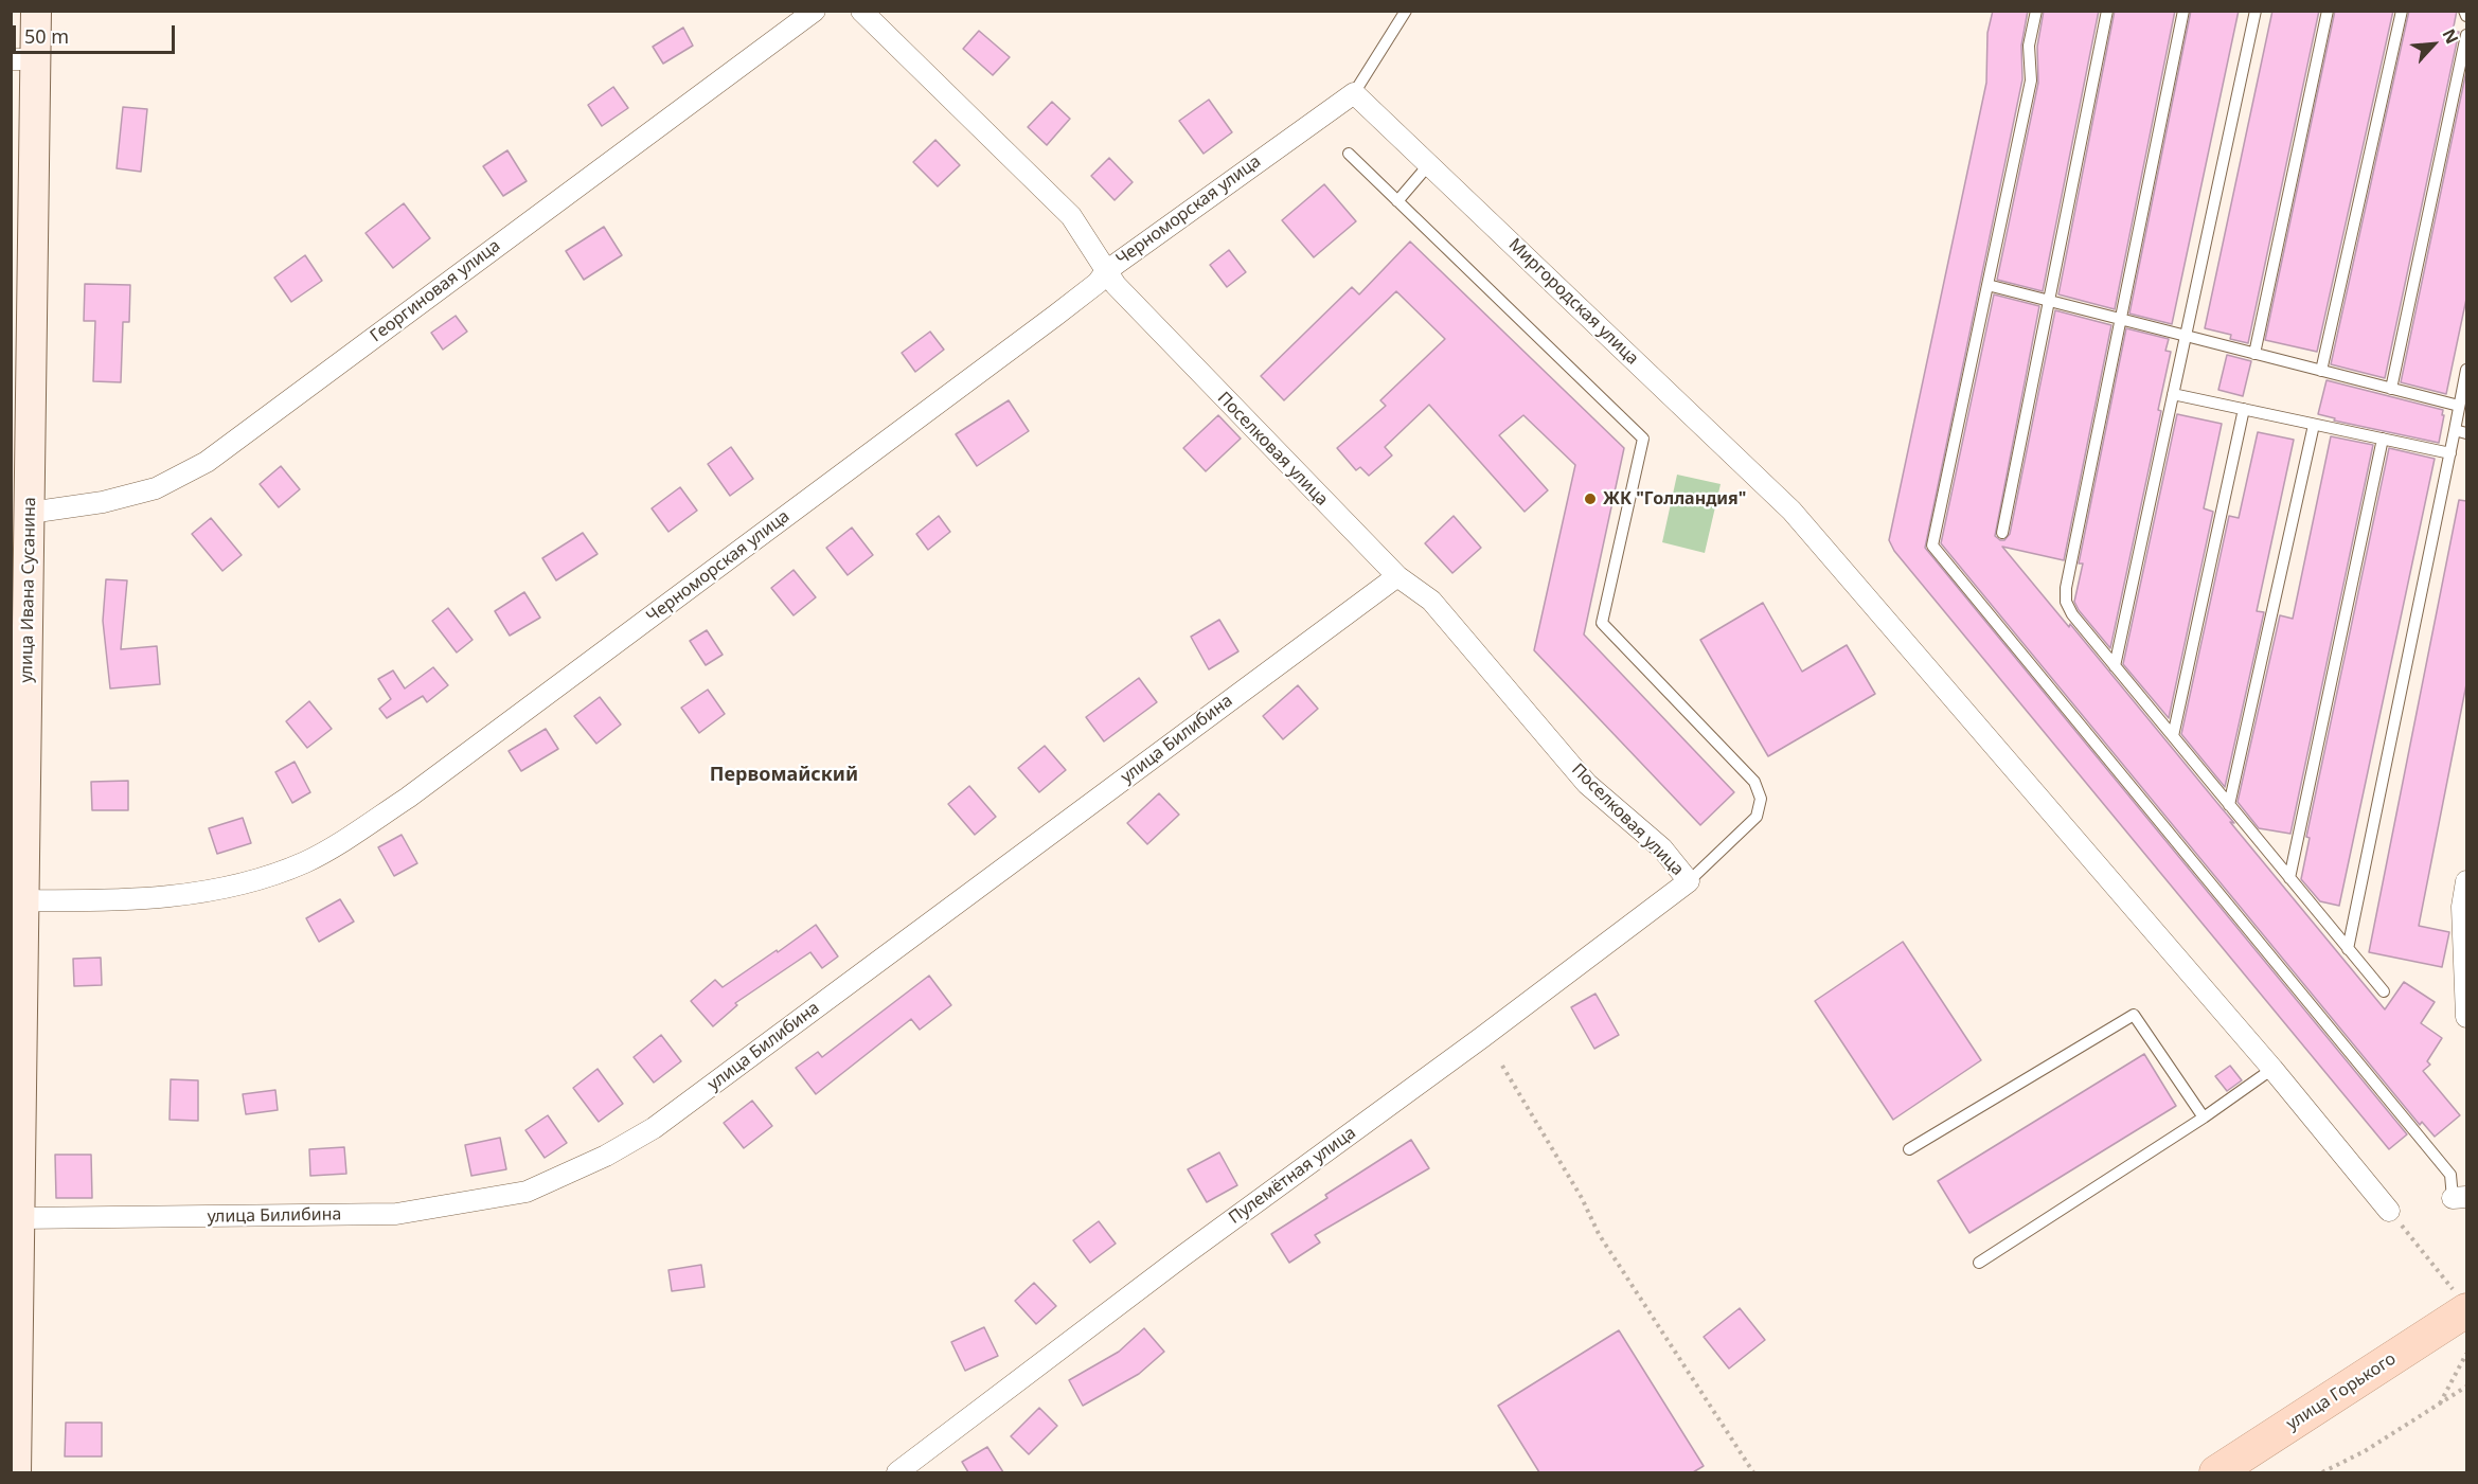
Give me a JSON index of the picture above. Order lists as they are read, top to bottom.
{
  "streets": {
    "main road": ["улица Горького"],
    "street": [
      "Черноморская улица",
      "Георгиновая улица",
      "Миргородская улица",
      "Поселковая улица",
      "улица Ивана Сусанина",
      "улица Билибина",
      "Пулемётная улица"
    ]
  },
  "crossings": [
    ["Черноморская улица", "Миргородская улица"],
    ["Черноморская улица", "Поселковая улица"],
    ["Черноморская улица", "улица Ивана Сусанина"],
    ["Георгиновая улица", "улица Ивана Сусанина"],
    ["Поселковая улица", "улица Билибина"],
    ["Поселковая улица", "Пулемётная улица"],
    ["улица Ивана Сусанина", "улица Билибина"]
  ],
  "districts": ["Первомайский"],
  "places": ["ЖК \"Голландия\""],
  "scale_bar": "50 m",
  "north": "top right"
}
